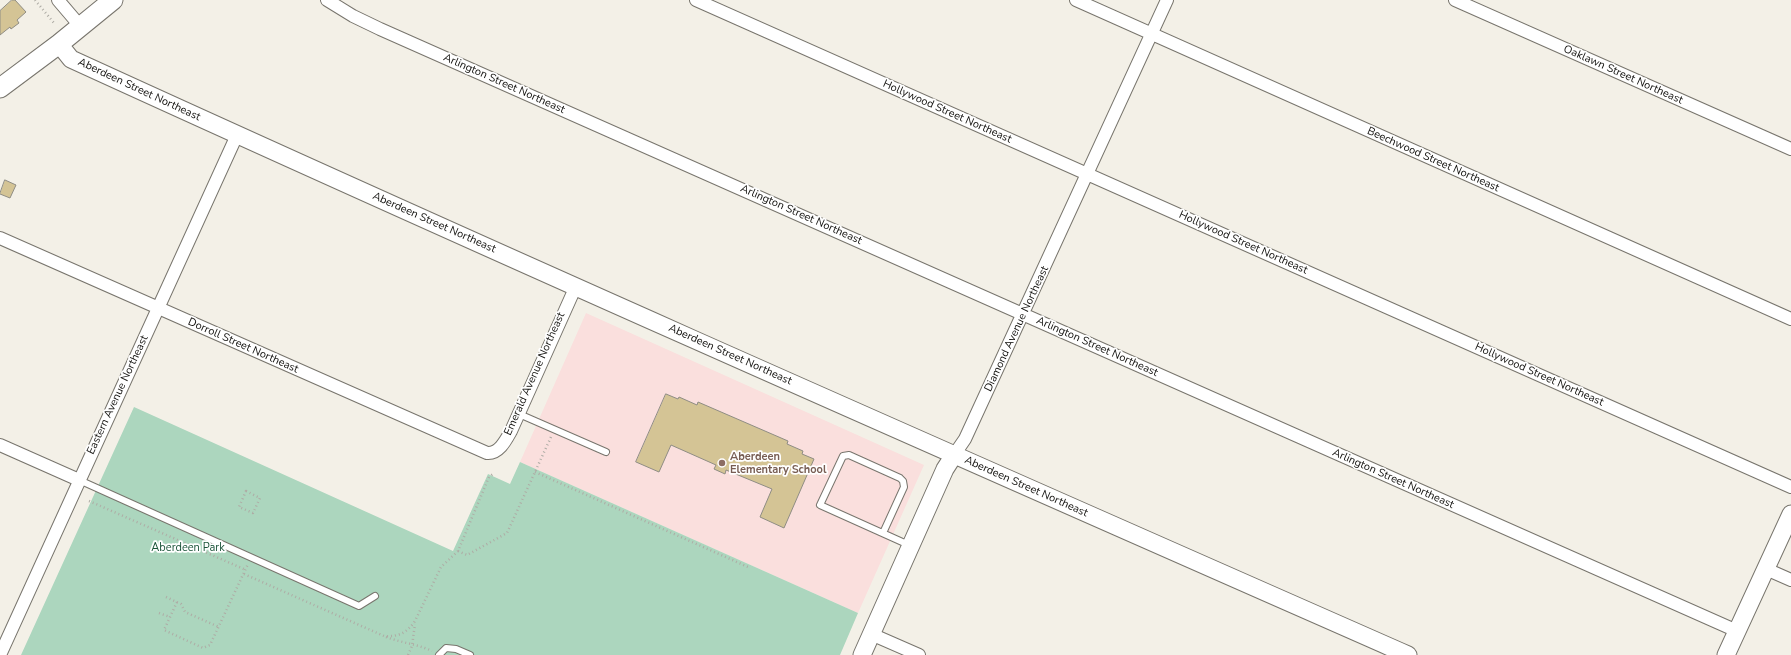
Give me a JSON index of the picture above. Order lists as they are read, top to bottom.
{
  "streets": {
    "street": [
      "Oaklawn Street Northeast",
      "Arlington Street Northeast",
      "Aberdeen Street Northeast",
      "Hollywood Street Northeast",
      "Beechwood Street Northeast",
      "Diamond Avenue Northeast",
      "Dorroll Street Northeast",
      "Emerald Avenue Northeast",
      "Eastern Avenue Northeast"
    ]
  },
  "crossings": [
    ["Arlington Street Northeast", "Diamond Avenue Northeast"],
    ["Aberdeen Street Northeast", "Diamond Avenue Northeast"],
    ["Aberdeen Street Northeast", "Emerald Avenue Northeast"],
    ["Aberdeen Street Northeast", "Eastern Avenue Northeast"],
    ["Hollywood Street Northeast", "Diamond Avenue Northeast"],
    ["Beechwood Street Northeast", "Diamond Avenue Northeast"],
    ["Dorroll Street Northeast", "Emerald Avenue Northeast"],
    ["Dorroll Street Northeast", "Eastern Avenue Northeast"]
  ],
  "parks": ["Aberdeen Park"],
  "places": ["Aberdeen Elementary School"]
}
